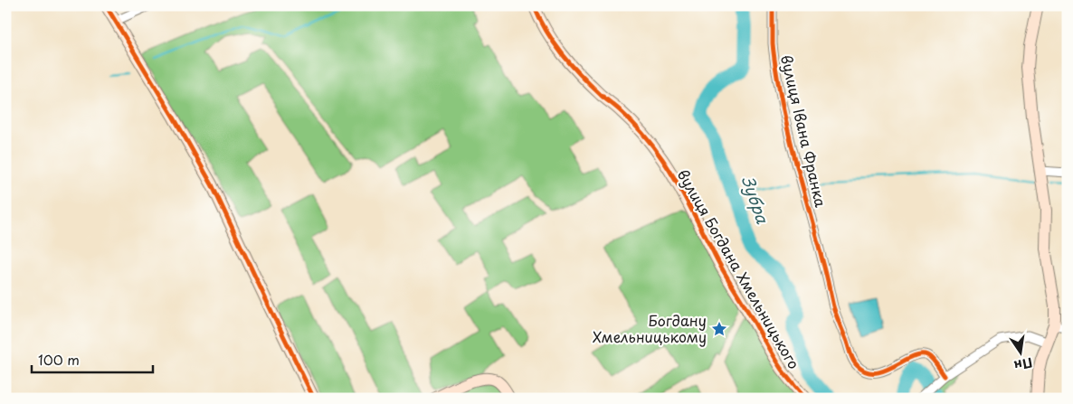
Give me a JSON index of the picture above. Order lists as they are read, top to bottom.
{
  "streets": {
    "street": ["вулиця Івана Франка", "вулиця Богдана Хмельницького"]
  },
  "water": ["Зубра"],
  "places": {
    "place": ["Богдану Хмельницькому"]
  },
  "scale_bar": "100 m",
  "north": "bottom"
}
